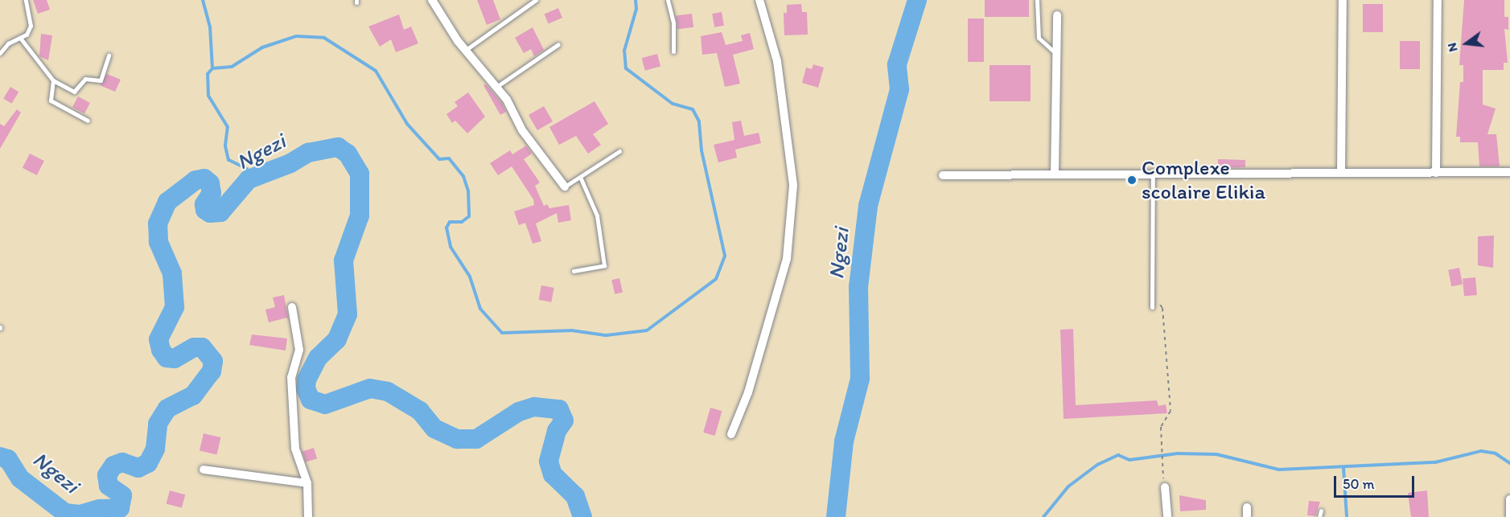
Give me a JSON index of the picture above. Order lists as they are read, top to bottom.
{
  "water": ["Ngezi"],
  "places": ["Complexe scolaire Elikia"],
  "scale_bar": "50 m",
  "north": "left"
}
